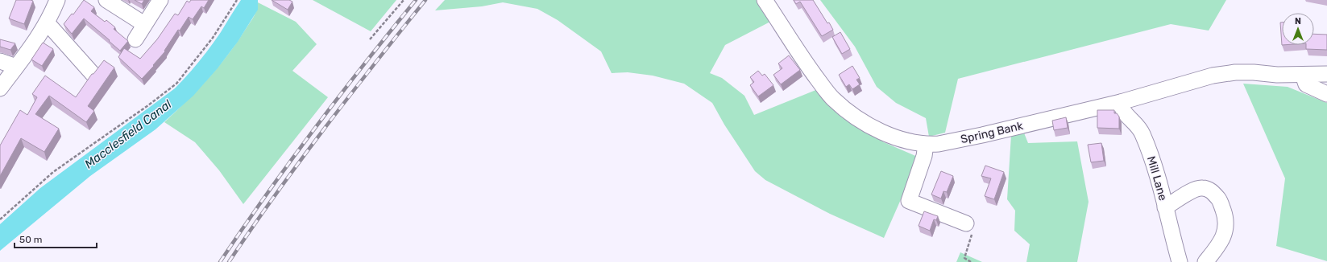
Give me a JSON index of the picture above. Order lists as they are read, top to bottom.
{
  "streets": {
    "street": ["Spring Bank", "Mill Lane"]
  },
  "crossings": [
    ["Spring Bank", "Mill Lane"]
  ],
  "water": ["Macclesfield Canal"],
  "scale_bar": "50 m",
  "north": "top"
}
